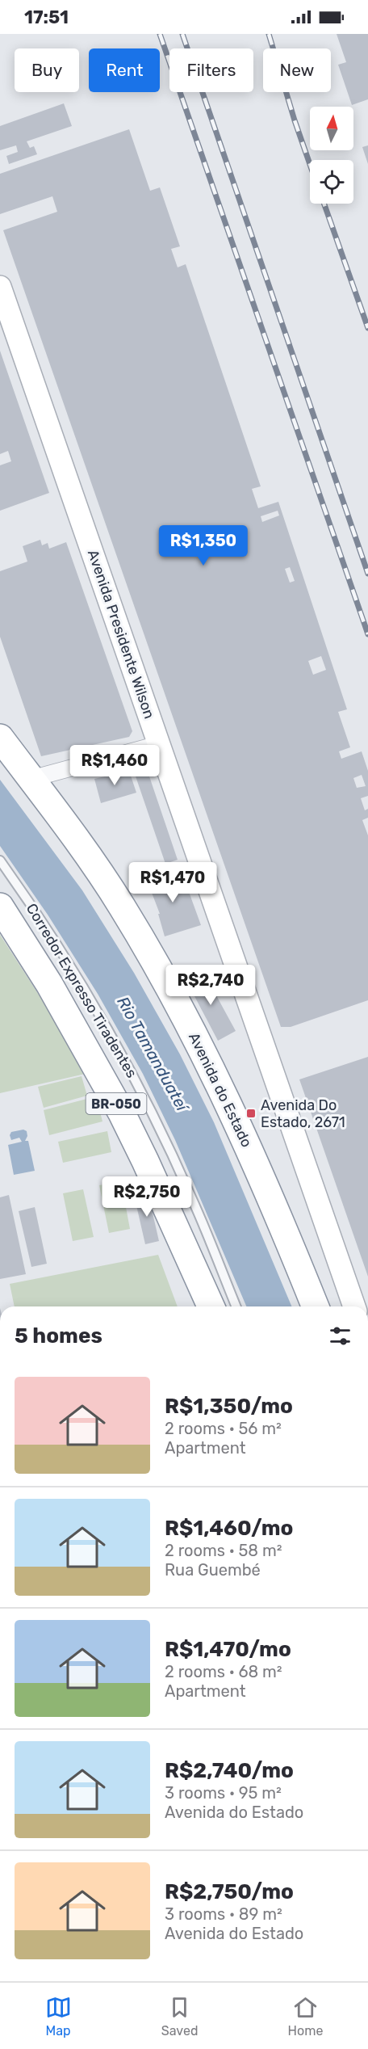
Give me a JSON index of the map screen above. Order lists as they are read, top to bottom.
{
  "streets": {
    "highway": ["Avenida do Estado", "BR-050"],
    "main road": ["Avenida Presidente Wilson"],
    "lane": ["Corredor Expresso Tiradentes"]
  },
  "water": ["Rio Tamanduateí"],
  "places": {
    "transit": ["Avenida Do Estado, 2671"]
  },
  "north": "top",
  "page": {
    "status": "17:51",
    "chip": [
      "Buy",
      "Rent",
      "Filters",
      "New"
    ],
    "price": [
      "R$1,350",
      "R$1,460",
      "R$1,470",
      "R$2,740",
      "R$2,750"
    ],
    "heading": "5 homes",
    "list": [
      {
        "name": "R$1,350/mo",
        "note": "2 rooms · 56 m² · Apartment"
      },
      {
        "name": "R$1,460/mo",
        "note": "2 rooms · 58 m² · Rua Guembé"
      },
      {
        "name": "R$1,470/mo",
        "note": "2 rooms · 68 m² · Apartment"
      },
      {
        "name": "R$2,740/mo",
        "note": "3 rooms · 95 m² · Avenida do Estado"
      },
      {
        "name": "R$2,750/mo",
        "note": "3 rooms · 89 m² · Avenida do Estado"
      }
    ],
    "tabs": ["Map", "Saved", "Home"]
  }
}
